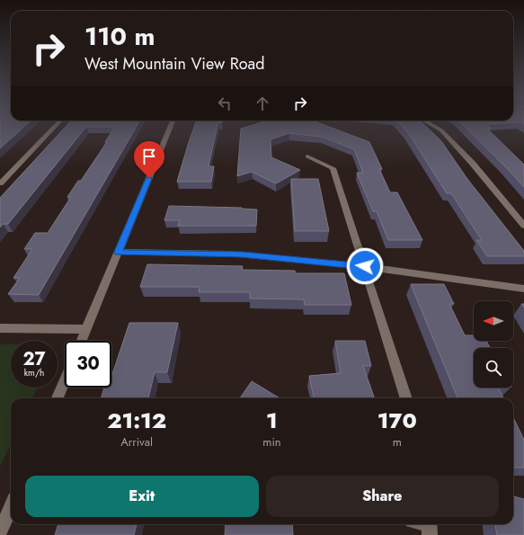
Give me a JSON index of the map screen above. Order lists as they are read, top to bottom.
{
  "north": "left",
  "page": {
    "turn": ["110 m", "West Mountain View Road"],
    "speed": "27 km/h",
    "limit": "30",
    "eta": [
      "21:12",
      "Arrival",
      "1",
      "min",
      "170",
      "m"
    ],
    "buttons": ["Exit", "Share"]
  }
}
